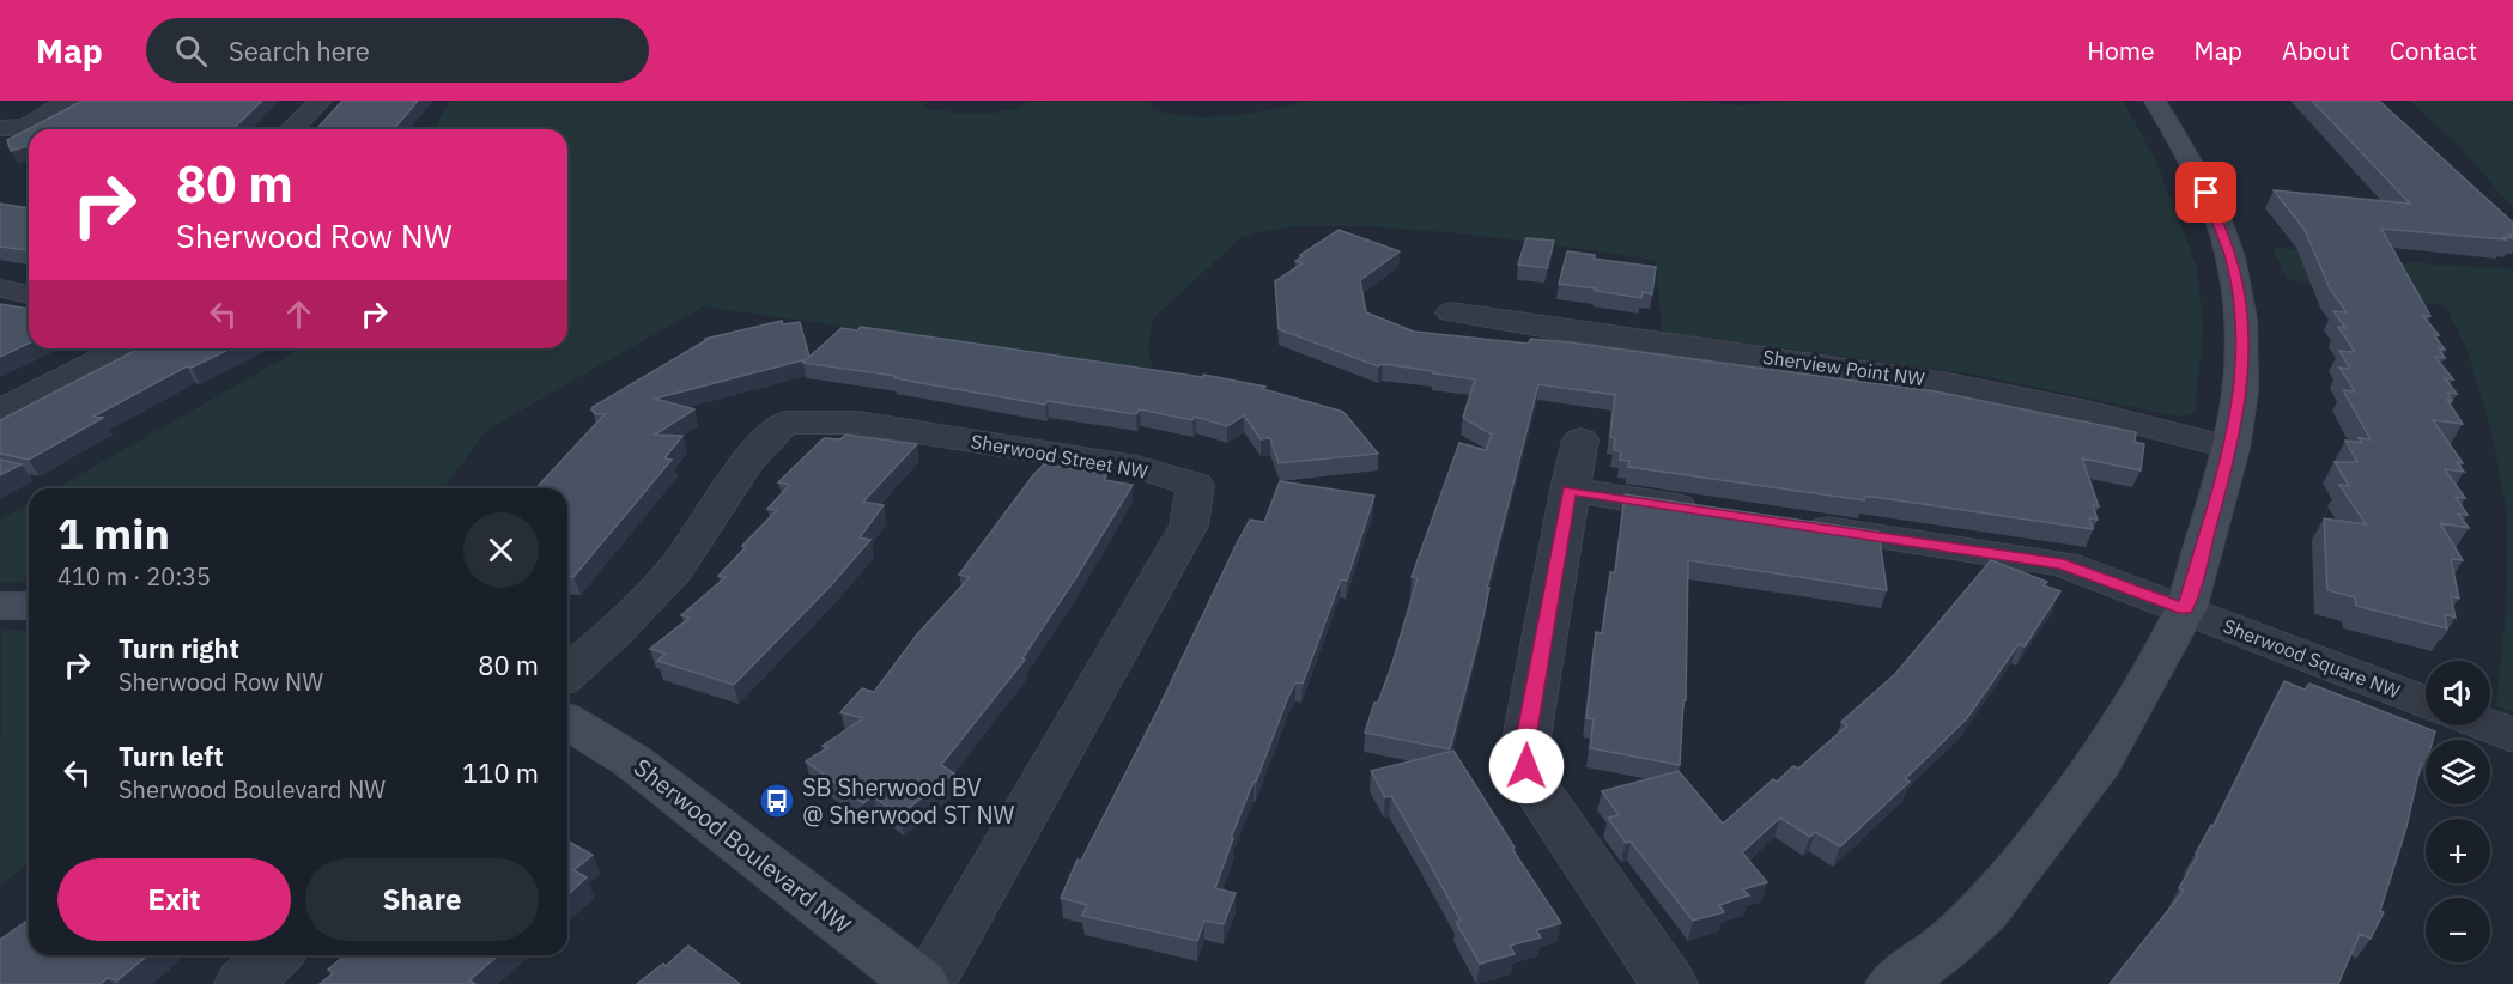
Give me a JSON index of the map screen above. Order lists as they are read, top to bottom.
{
  "streets": {
    "street": [
      "Sherview Point NW",
      "Sherwood Street NW",
      "Sherwood Square NW",
      "Sherwood Boulevard NW"
    ]
  },
  "places": {
    "bus stop": ["SB Sherwood BV @ Sherwood ST NW"]
  },
  "page": {
    "header": "Map",
    "search": "Search here",
    "nav": [
      "Home",
      "Map",
      "About",
      "Contact"
    ],
    "turn": ["80 m", "Sherwood Row NW"],
    "heading": ["1 min", "410 m · 20:35"],
    "list": [
      {
        "name": "Turn right",
        "note": "Sherwood Row NW",
        "value": "80 m"
      },
      {
        "name": "Turn left",
        "note": "Sherwood Boulevard NW",
        "value": "110 m"
      }
    ],
    "map_buttons": ["+", "−"],
    "buttons": ["Exit", "Share"]
  }
}
